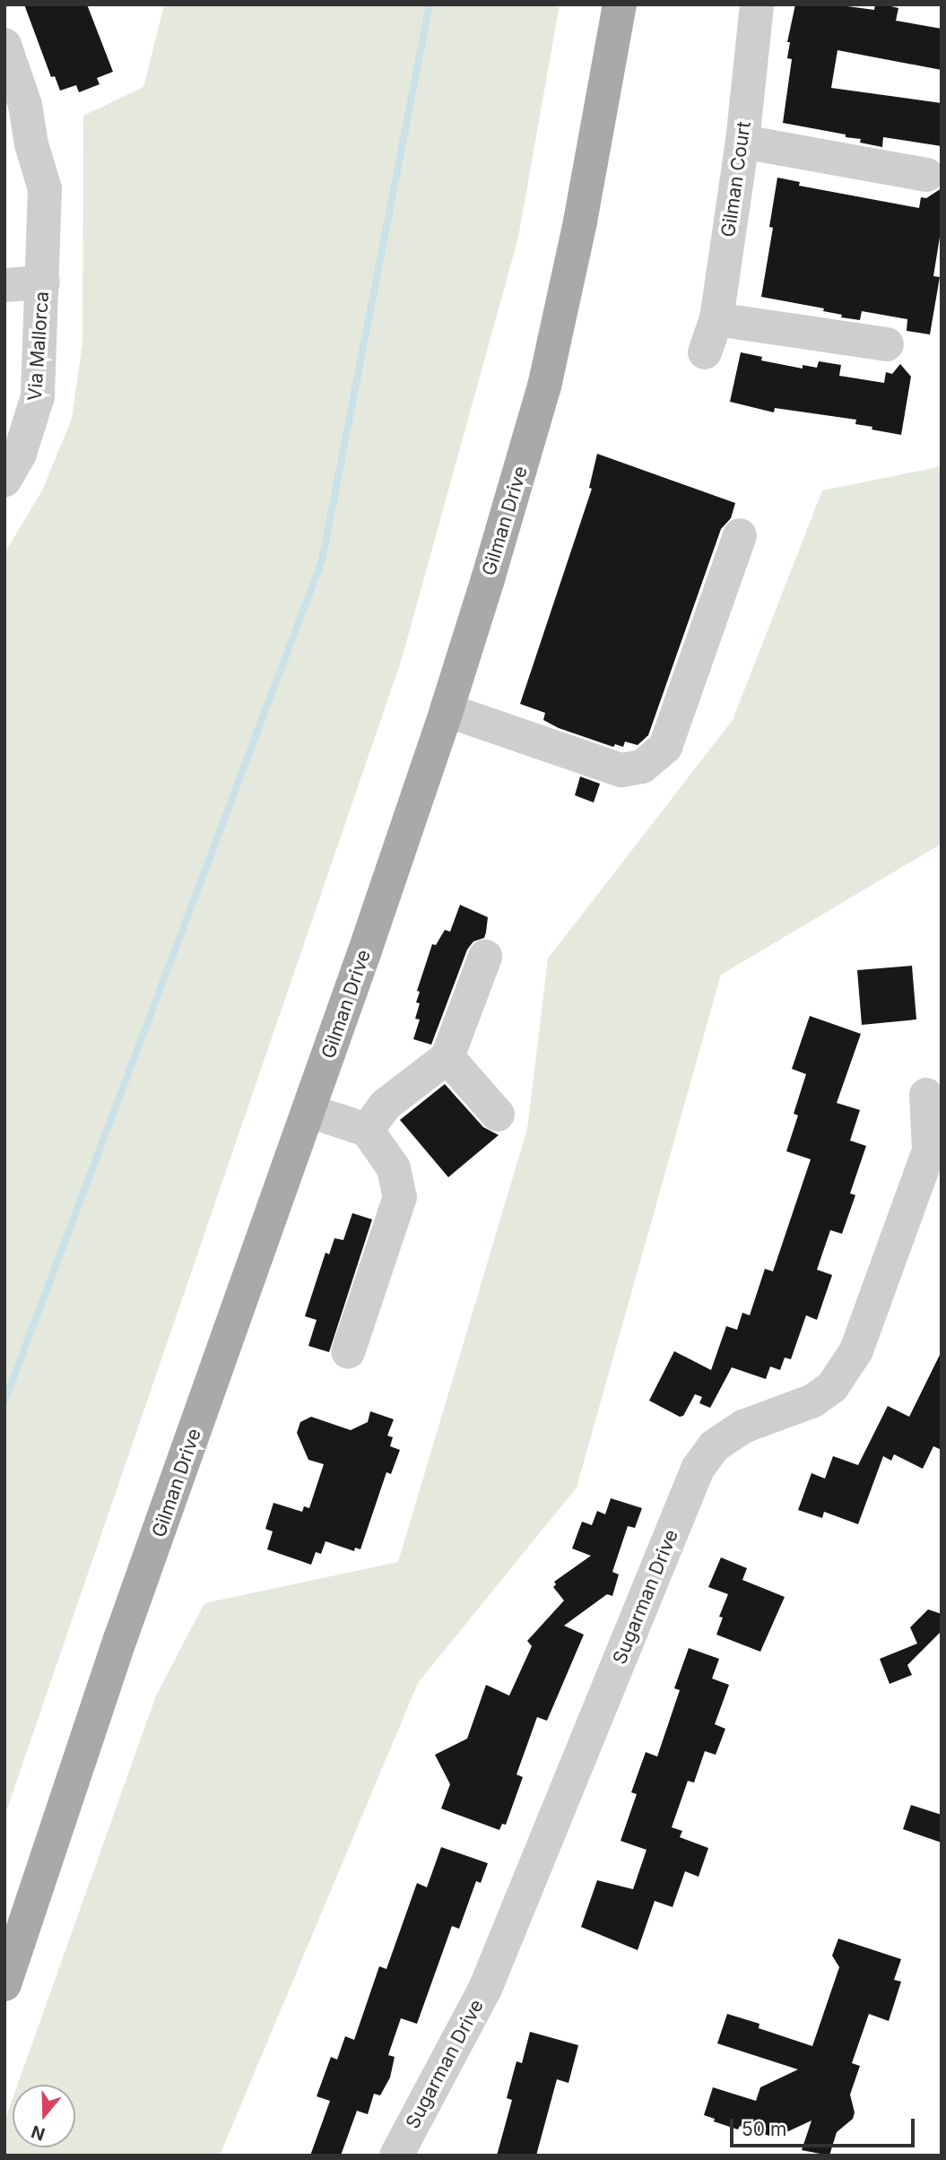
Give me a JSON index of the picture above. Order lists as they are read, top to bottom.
{
  "streets": {
    "main road": ["Gilman Drive"],
    "street": ["Gilman Court", "Via Mallorca", "Sugarman Drive"]
  },
  "scale_bar": "50 m",
  "north": "bottom"
}
